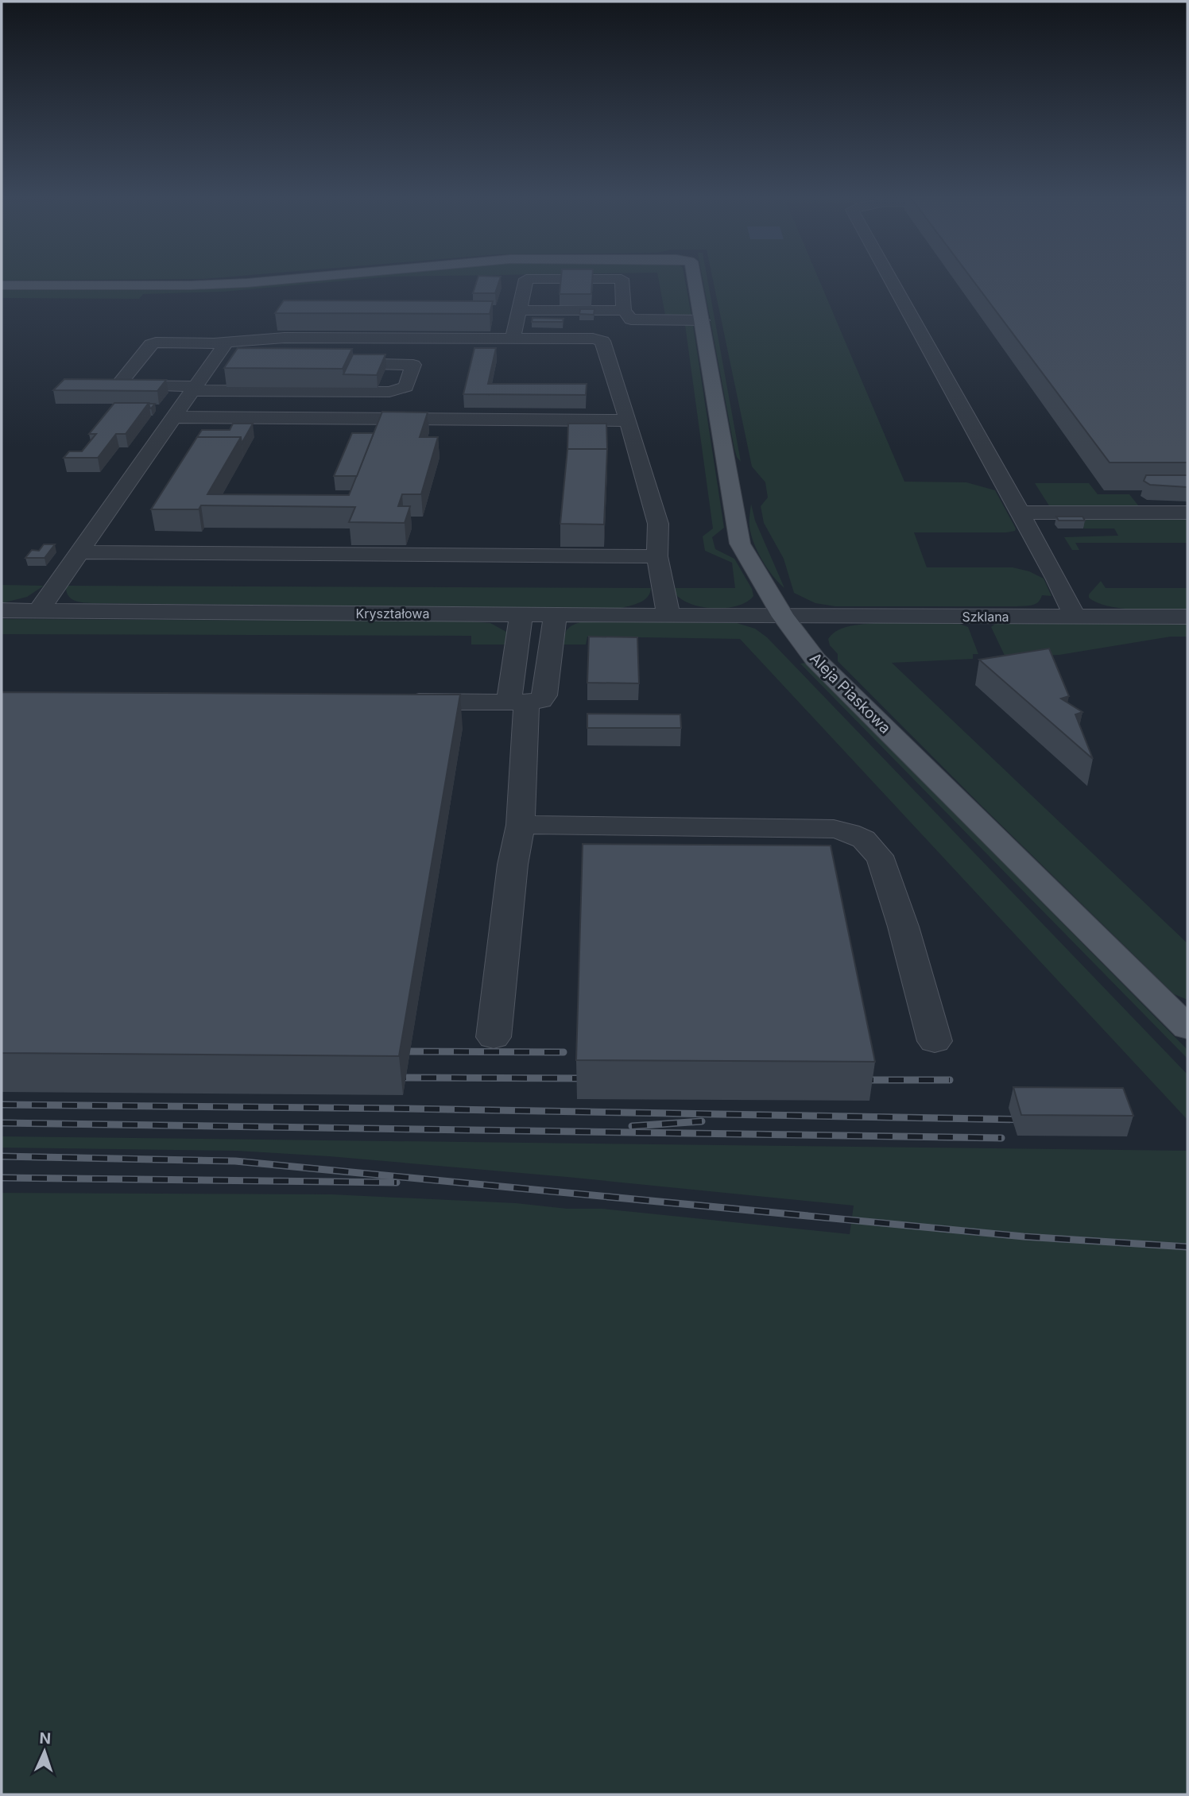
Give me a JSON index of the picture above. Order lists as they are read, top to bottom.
{
  "streets": {
    "main road": ["Aleja Piaskowa"],
    "street": ["Kryształowa", "Szklana"]
  },
  "crossings": [
    ["Kryształowa", "Szklana"],
    ["Kryształowa", "Aleja Piaskowa"],
    ["Szklana", "Aleja Piaskowa"]
  ],
  "north": "top"
}
